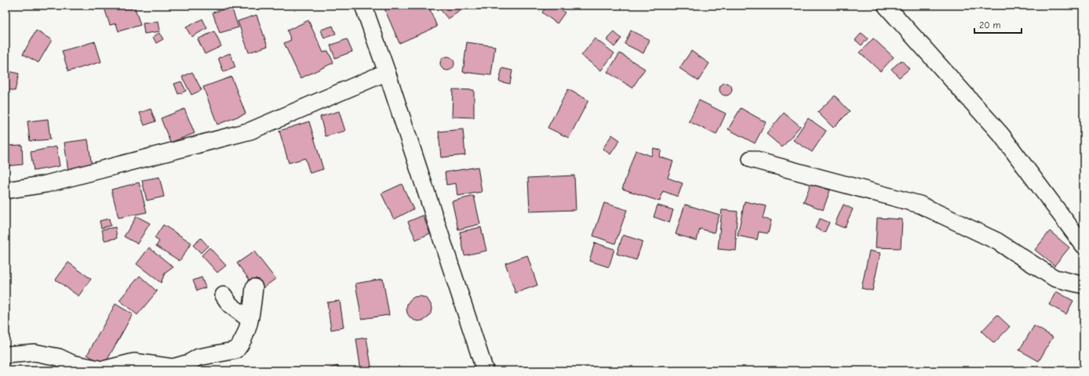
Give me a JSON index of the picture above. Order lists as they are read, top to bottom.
{
  "scale_bar": "20 m"
}
